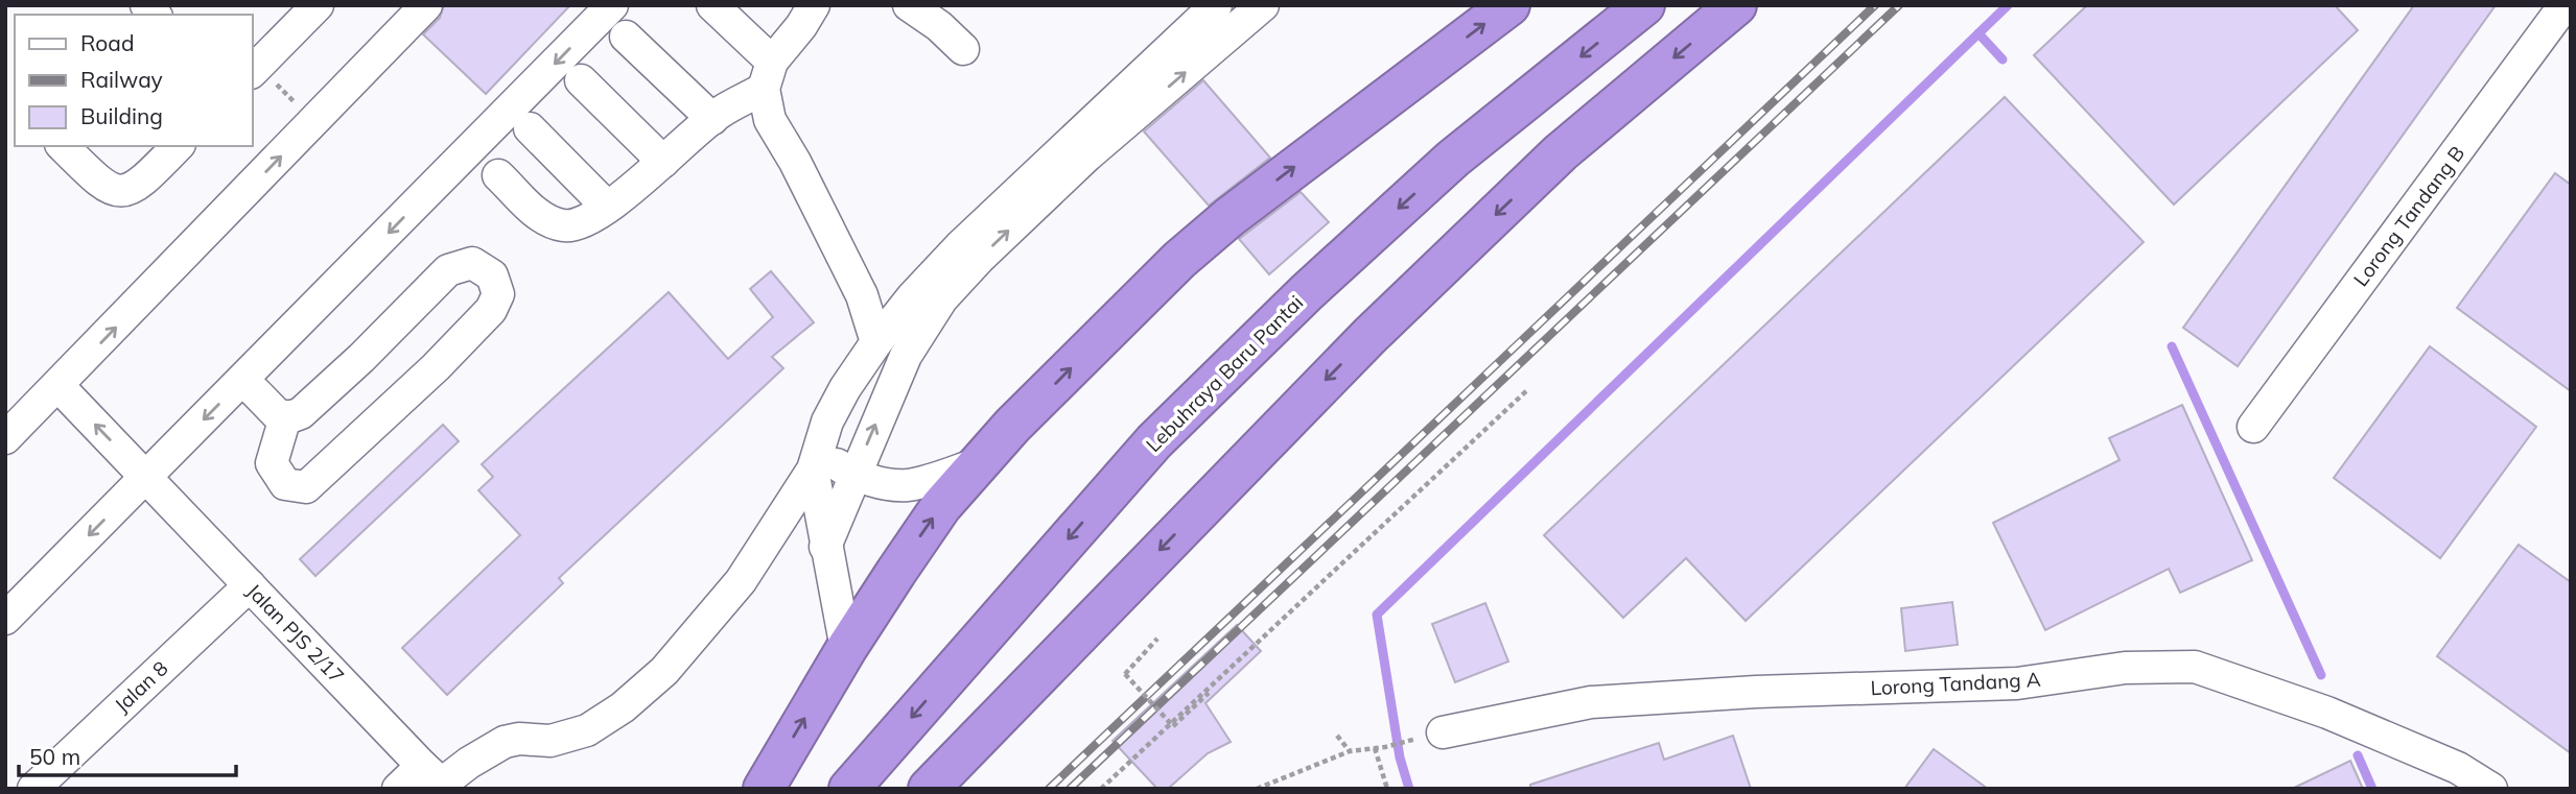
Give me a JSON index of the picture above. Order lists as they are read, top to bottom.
{
  "streets": {
    "highway": ["Lebuhraya Baru Pantai"],
    "street": [
      "Lorong Tandang B",
      "Jalan PJS 2/17",
      "Lorong Tandang A",
      "Jalan 8"
    ]
  },
  "crossings": [
    ["Jalan PJS 2/17", "Jalan 8"]
  ],
  "legend": ["Road", "Railway", "Building"],
  "scale_bar": "50 m"
}
